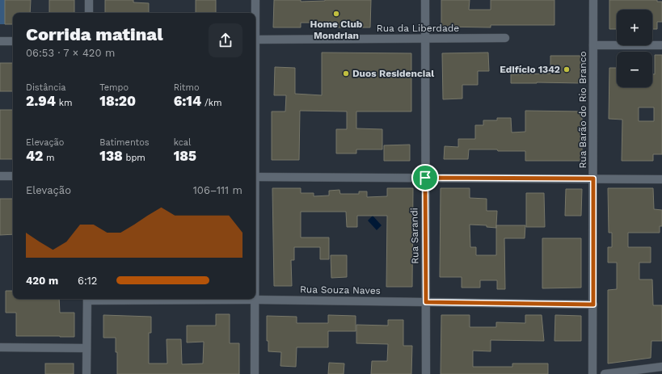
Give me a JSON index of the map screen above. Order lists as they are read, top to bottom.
{
  "streets": {
    "street": [
      "Rua da Liberdade",
      "Rua Barão do Rio Branco",
      "Rua Sarandi",
      "Rua Souza Naves"
    ]
  },
  "crossings": [
    ["Rua da Liberdade", "Rua Sarandi"],
    ["Rua Barão do Rio Branco", "Rua Souza Naves"],
    ["Rua Sarandi", "Rua Souza Naves"]
  ],
  "places": ["Home Club Mondrian", "Edifício 1342", "Duos Residencial"],
  "page": {
    "map_buttons": ["+", "−"],
    "heading": ["Corrida matinal", "06:53 · 7 × 420 m"],
    "stats": [
      ["Distância", "2.94 km"],
      ["Tempo", "18:20"],
      ["Ritmo", "6:14 /km"],
      ["Elevação", "42 m"],
      ["Batimentos", "138 bpm"],
      ["kcal", "185"]
    ],
    "chart": ["Elevação", "106–111 m"],
    "list": [
      {
        "name": "420 m",
        "note": "6:12"
      }
    ]
  }
}
